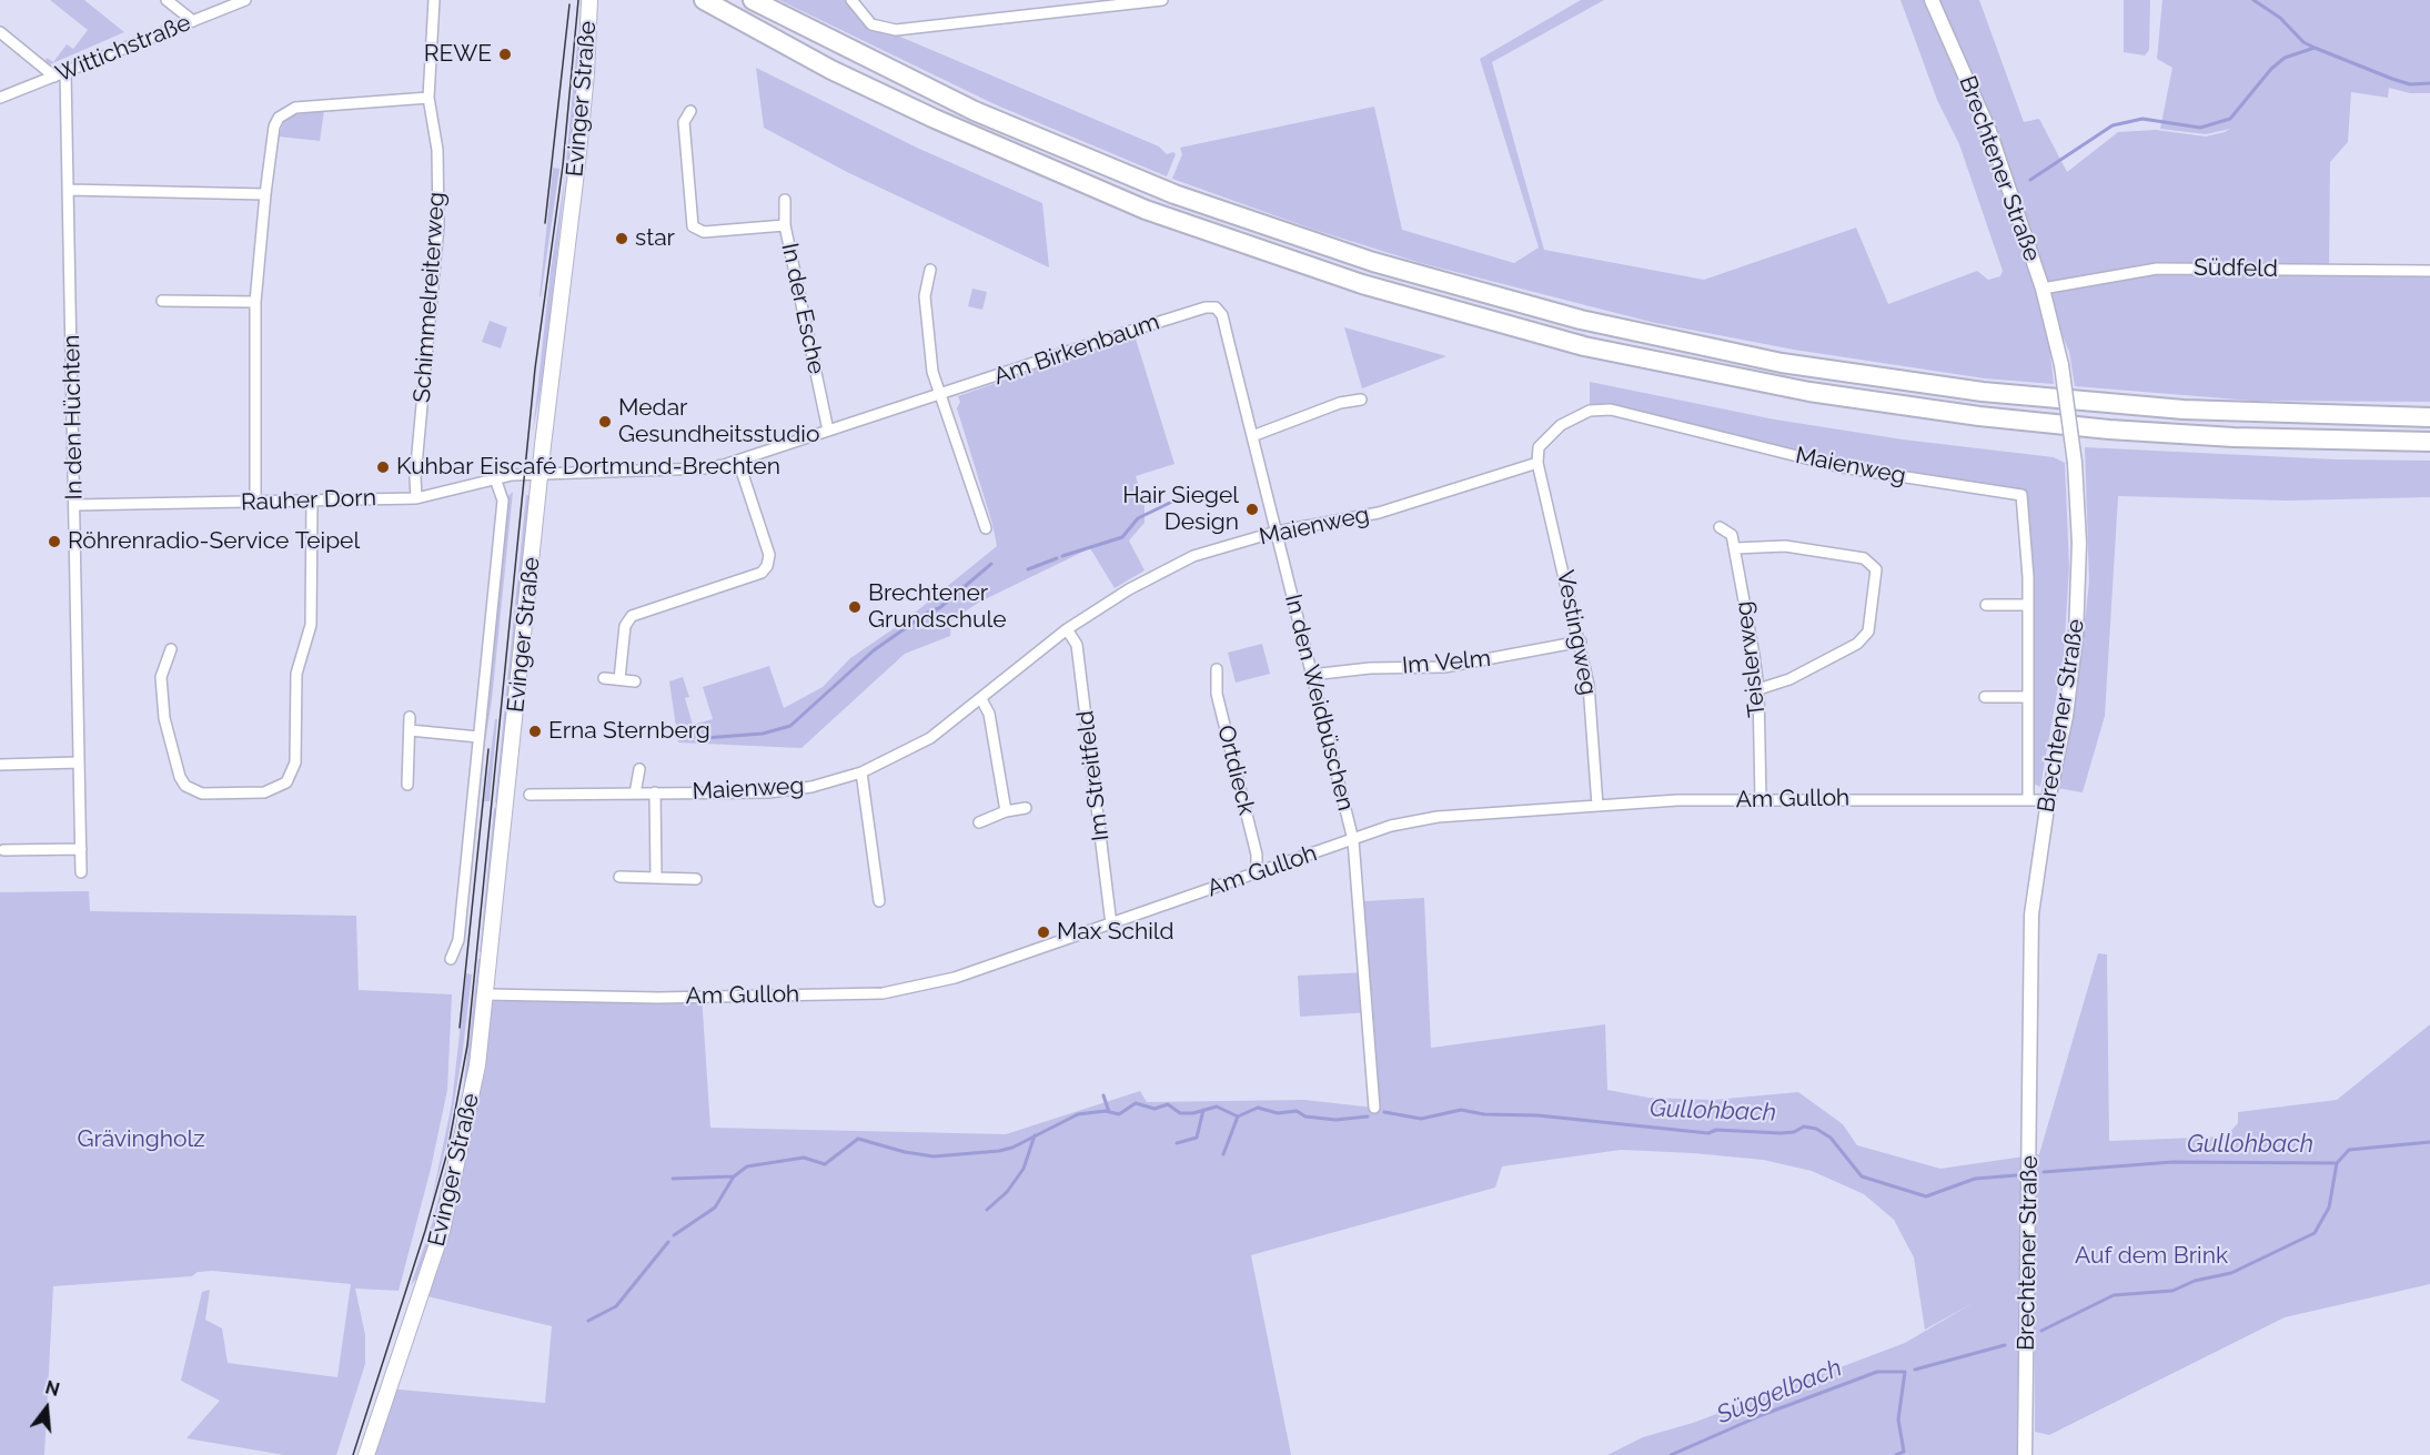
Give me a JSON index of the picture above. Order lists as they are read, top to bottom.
{
  "streets": {
    "main road": ["Evinger Straße"],
    "street": [
      "Wittichstraße",
      "Brechtener Straße",
      "Südfeld",
      "Schimmelreiterweg",
      "In der Esche",
      "Am Birkenbaum",
      "In den Hüchten",
      "Maienweg",
      "Rauher Dorn",
      "Vestingweg",
      "Teislerweg",
      "Im Velm",
      "In den Weidbüschen",
      "Ortdieck",
      "Im Streitfeld",
      "Am Gulloh"
    ]
  },
  "crossings": [
    ["Wittichstraße", "In den Hüchten"],
    ["Evinger Straße", "Am Birkenbaum"],
    ["Evinger Straße", "Rauher Dorn"],
    ["Evinger Straße", "Am Gulloh"],
    ["Brechtener Straße", "Südfeld"],
    ["Brechtener Straße", "Maienweg"],
    ["Brechtener Straße", "Am Gulloh"],
    ["Schimmelreiterweg", "Rauher Dorn"],
    ["In der Esche", "Am Birkenbaum"],
    ["Am Birkenbaum", "Rauher Dorn"],
    ["Am Birkenbaum", "In den Weidbüschen"],
    ["In den Hüchten", "Rauher Dorn"],
    ["Maienweg", "Vestingweg"],
    ["Maienweg", "In den Weidbüschen"],
    ["Maienweg", "Im Streitfeld"],
    ["Vestingweg", "Im Velm"],
    ["Vestingweg", "Am Gulloh"],
    ["Teislerweg", "Am Gulloh"],
    ["Im Velm", "In den Weidbüschen"],
    ["In den Weidbüschen", "Am Gulloh"],
    ["Ortdieck", "Am Gulloh"],
    ["Im Streitfeld", "Am Gulloh"]
  ],
  "water": ["Gullohbach", "Süggelbach"],
  "parks": ["Grävingholz", "Auf dem Brink"],
  "places": [
    "REWE",
    "star",
    "Medar Gesundheitsstudio",
    "Kuhbar Eiscafé Dortmund-Brechten",
    "Hair Siegel Design",
    "Röhrenradio-Service Teipel",
    "Brechtener Grundschule",
    "Erna Sternberg",
    "Max Schild"
  ],
  "north": "top"
}
